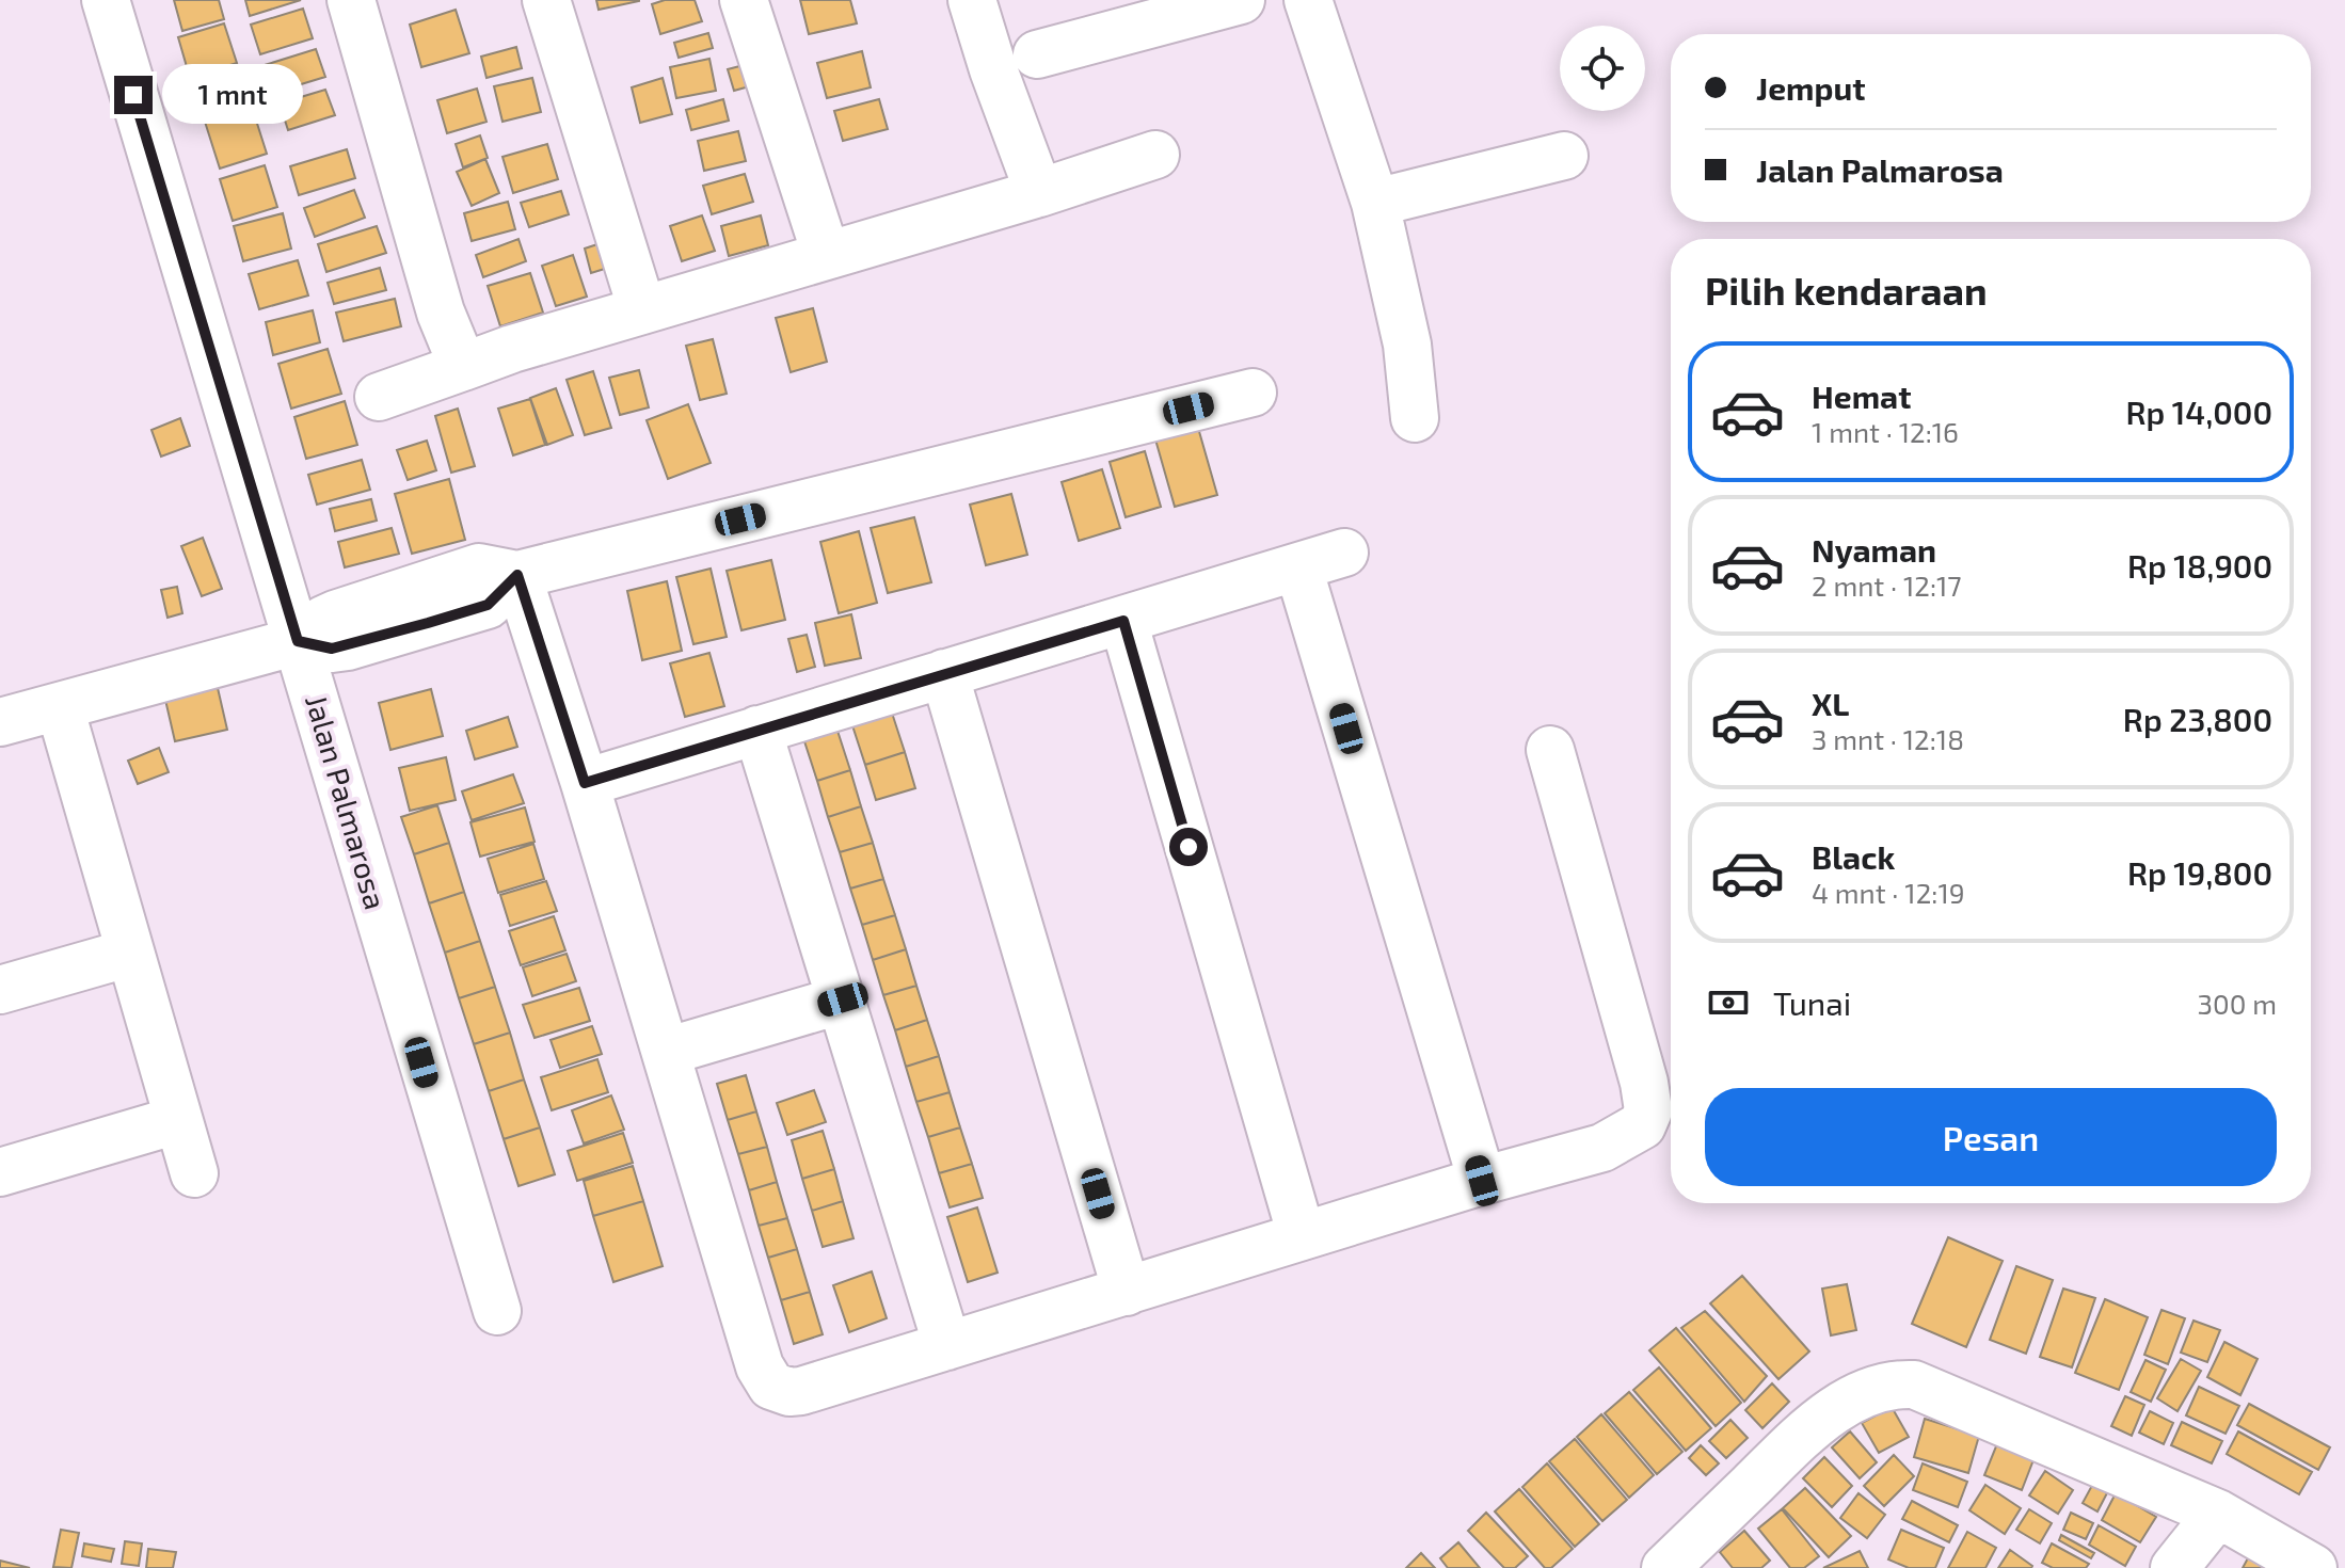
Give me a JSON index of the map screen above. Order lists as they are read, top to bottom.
{
  "streets": {
    "street": ["Jalan Palmarosa"]
  },
  "page": {
    "banner": ["Jemput", "Jalan Palmarosa"],
    "bubble": "1 mnt",
    "heading": "Pilih kendaraan",
    "list": [
      {
        "name": "Hemat",
        "note": "1 mnt · 12:16",
        "value": "Rp 14,000"
      },
      {
        "name": "Nyaman",
        "note": "2 mnt · 12:17",
        "value": "Rp 18,900"
      },
      {
        "name": "XL",
        "note": "3 mnt · 12:18",
        "value": "Rp 23,800"
      },
      {
        "name": "Black",
        "note": "4 mnt · 12:19",
        "value": "Rp 19,800"
      }
    ],
    "pay": ["Tunai", "300 m"],
    "buttons": "Pesan"
  }
}
